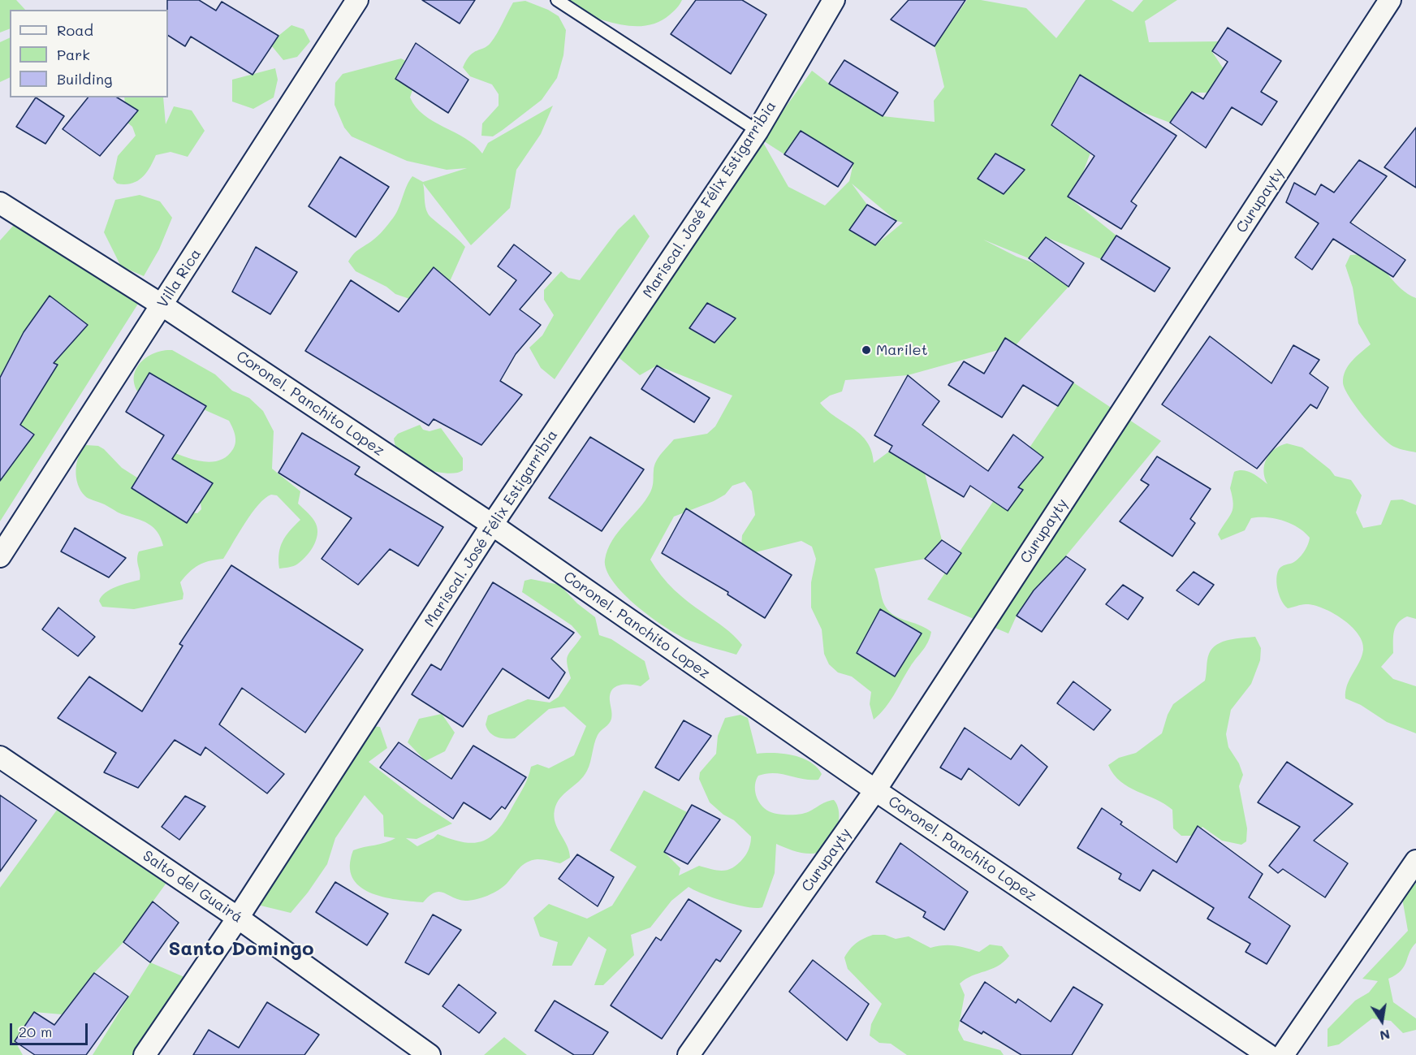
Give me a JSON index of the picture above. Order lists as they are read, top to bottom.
{
  "streets": {
    "street": [
      "Mariscal. José Félix Estigarribia",
      "Curupayty",
      "Villa Rica",
      "Coronel. Panchito Lopez",
      "Salto del Guairá"
    ]
  },
  "crossings": [
    ["Mariscal. José Félix Estigarribia", "Coronel. Panchito Lopez"],
    ["Mariscal. José Félix Estigarribia", "Salto del Guairá"],
    ["Curupayty", "Coronel. Panchito Lopez"],
    ["Villa Rica", "Coronel. Panchito Lopez"]
  ],
  "districts": ["Santo Domingo"],
  "places": ["Marilet"],
  "legend": ["Road", "Park", "Building"],
  "scale_bar": "20 m",
  "north": "bottom"
}
